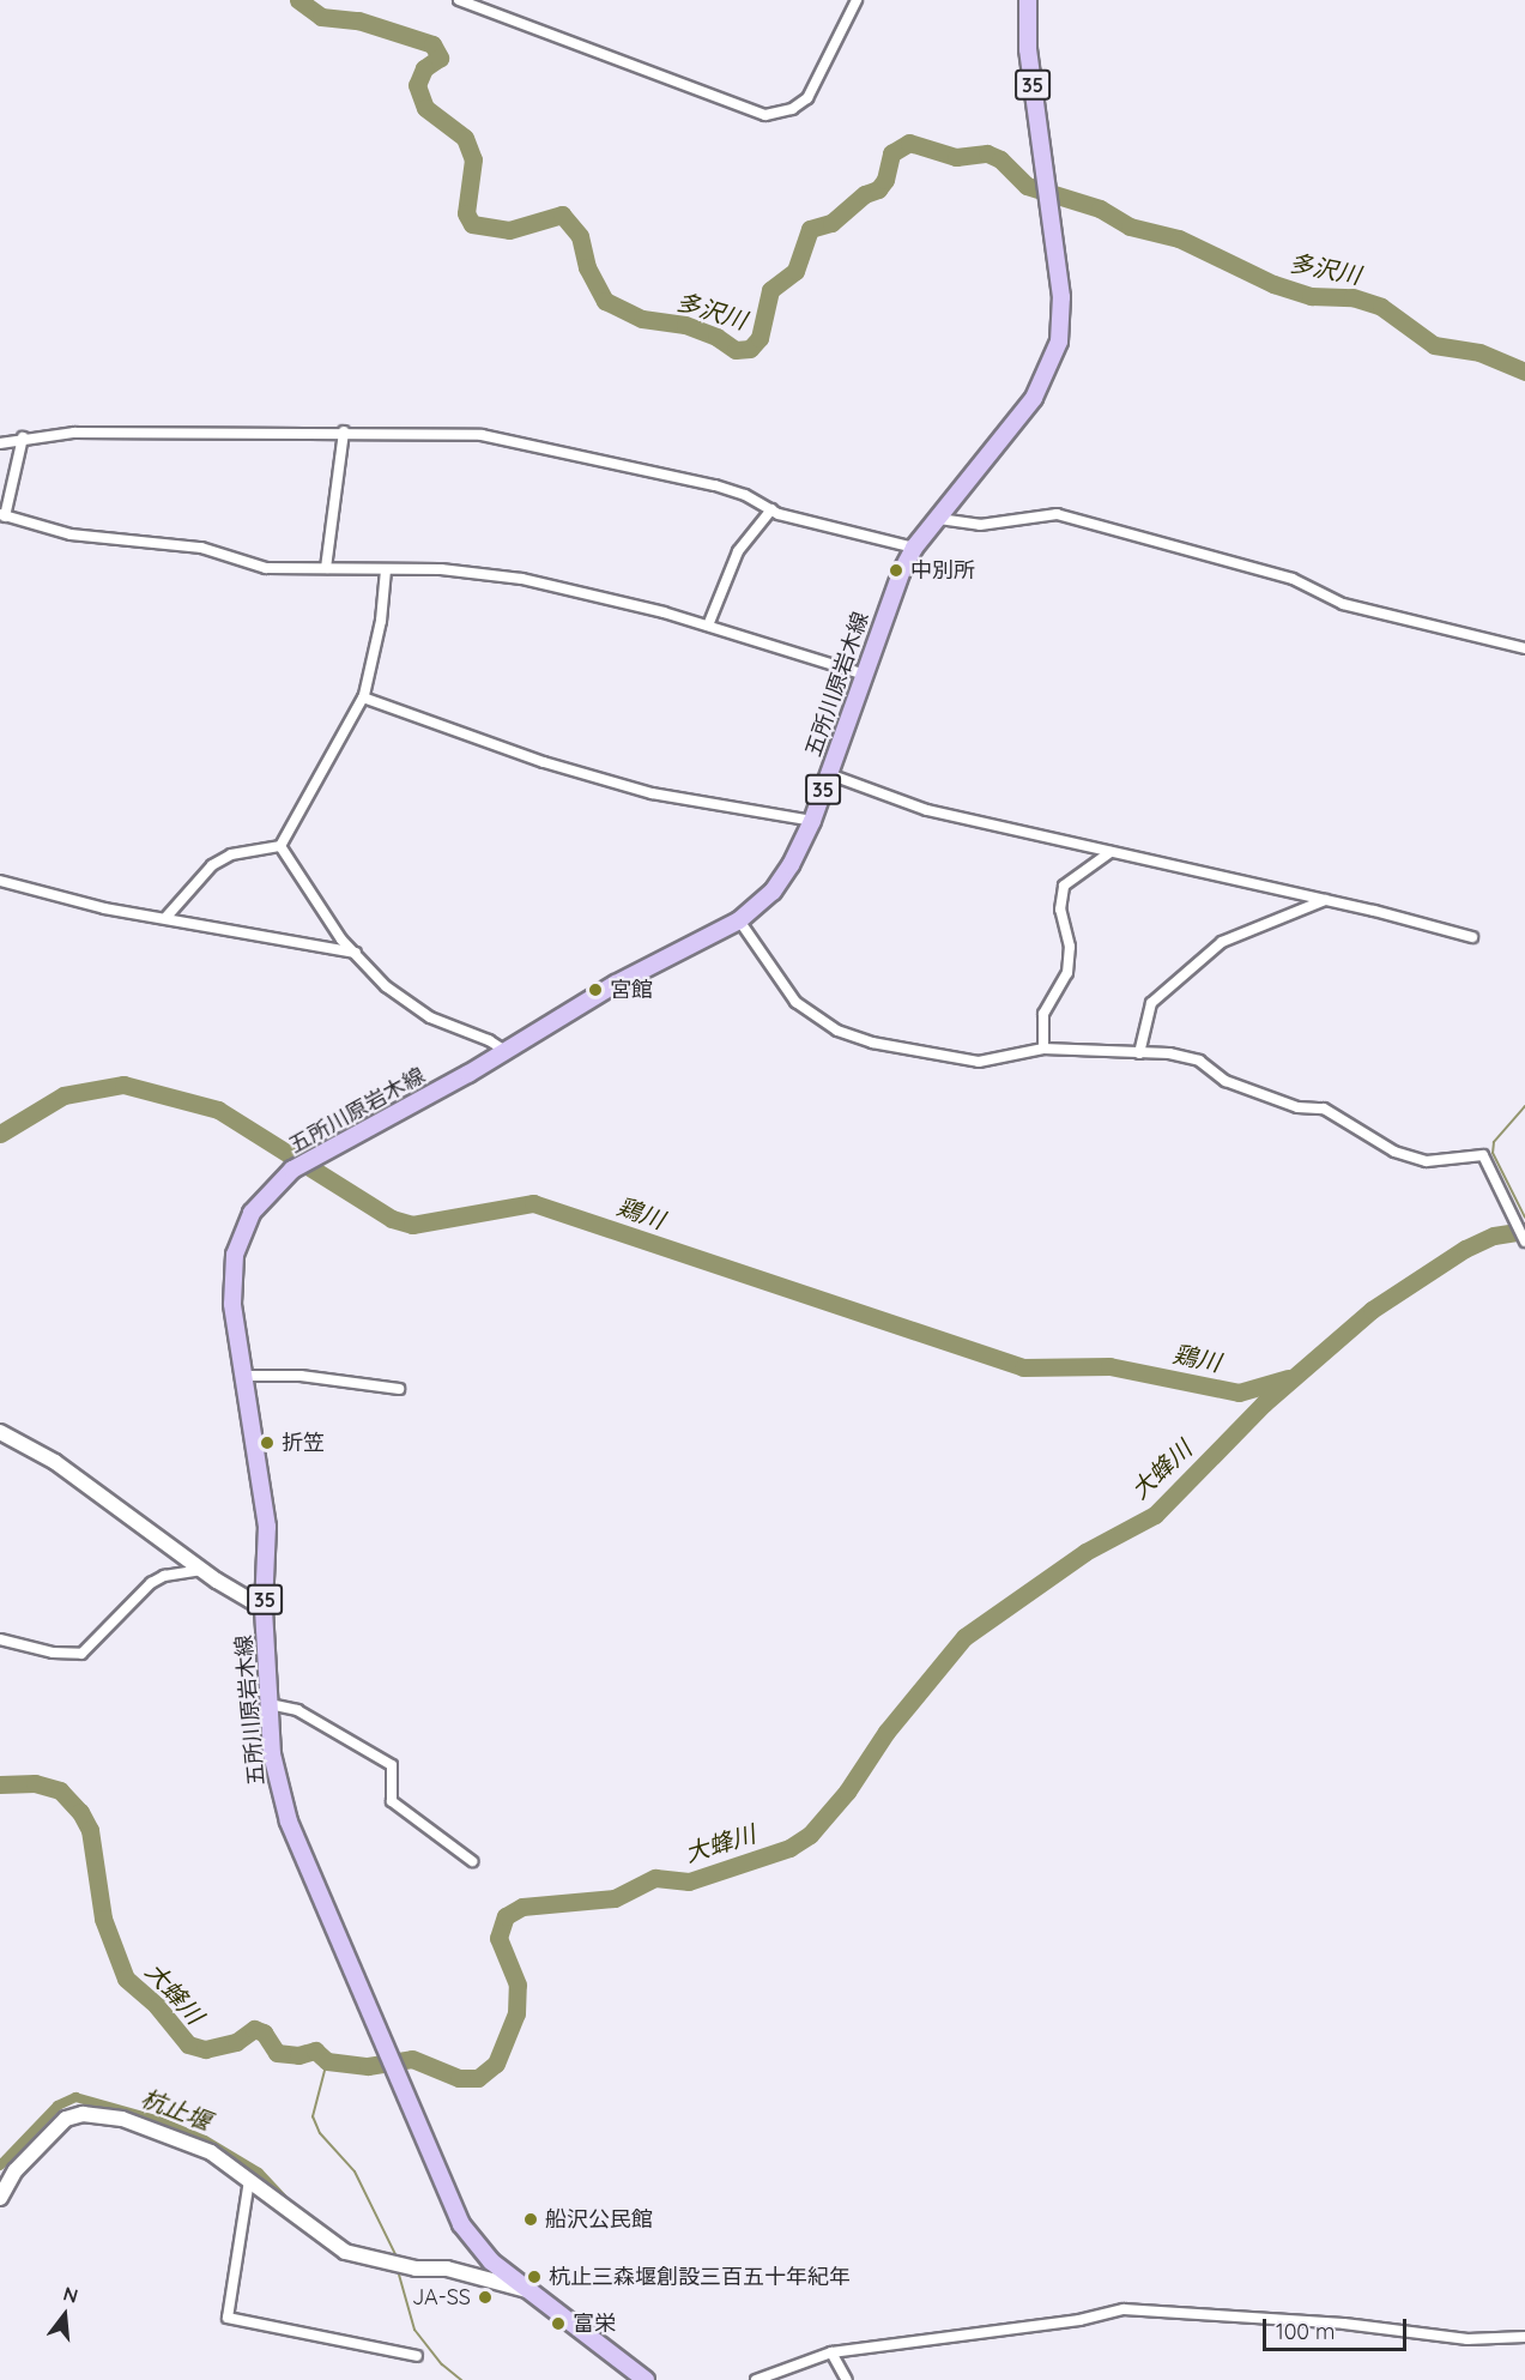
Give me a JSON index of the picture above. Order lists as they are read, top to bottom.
{
  "streets": {
    "main road": ["35", "五所川原岩木線"]
  },
  "water": [
    "多沢川",
    "鶏川",
    "大蜂川",
    "杭止堰"
  ],
  "places": [
    "中別所",
    "宮館",
    "折笠",
    "船沢公民館",
    "杭止三森堰創設三百五十年紀年",
    "JA-SS",
    "富栄"
  ],
  "scale_bar": "100 m",
  "north": "top"
}
